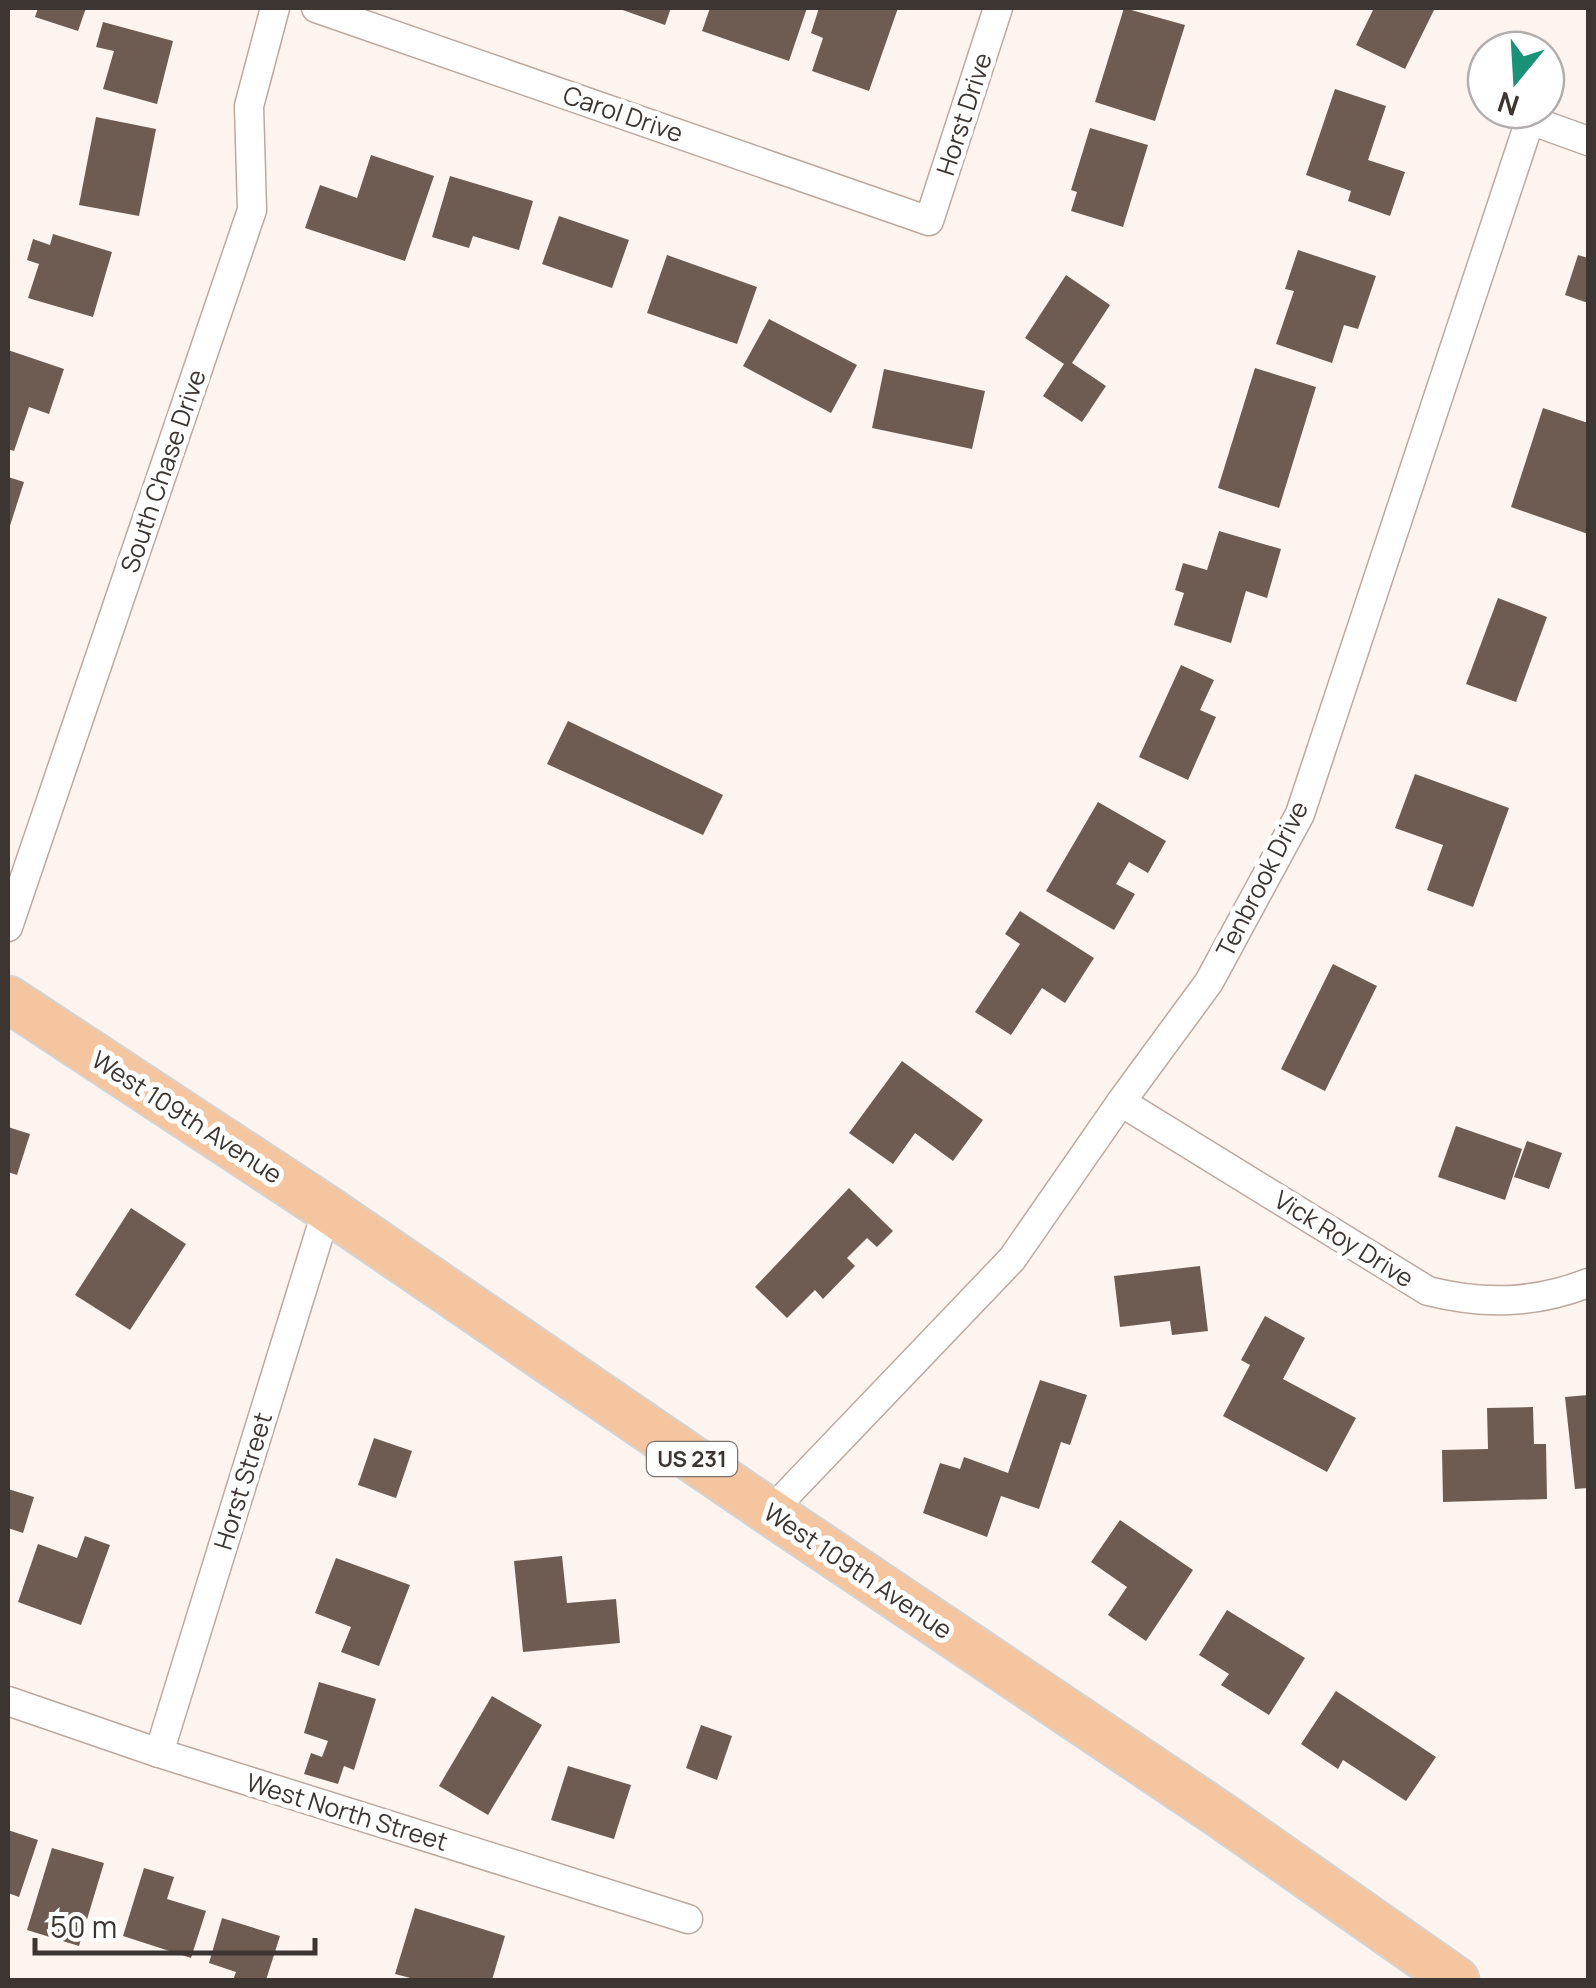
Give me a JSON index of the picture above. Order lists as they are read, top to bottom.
{
  "streets": {
    "main road": ["West 109th Avenue", "US 231"],
    "street": [
      "Carol Drive",
      "Horst Drive",
      "South Chase Drive",
      "Tenbrook Drive",
      "Vick Roy Drive",
      "Horst Street",
      "West North Street"
    ]
  },
  "crossings": [
    ["Carol Drive", "Horst Drive"],
    ["Tenbrook Drive", "West 109th Avenue"],
    ["Tenbrook Drive", "Vick Roy Drive"],
    ["West 109th Avenue", "Horst Street"],
    ["Horst Street", "West North Street"]
  ],
  "scale_bar": "50 m",
  "north": "bottom"
}
